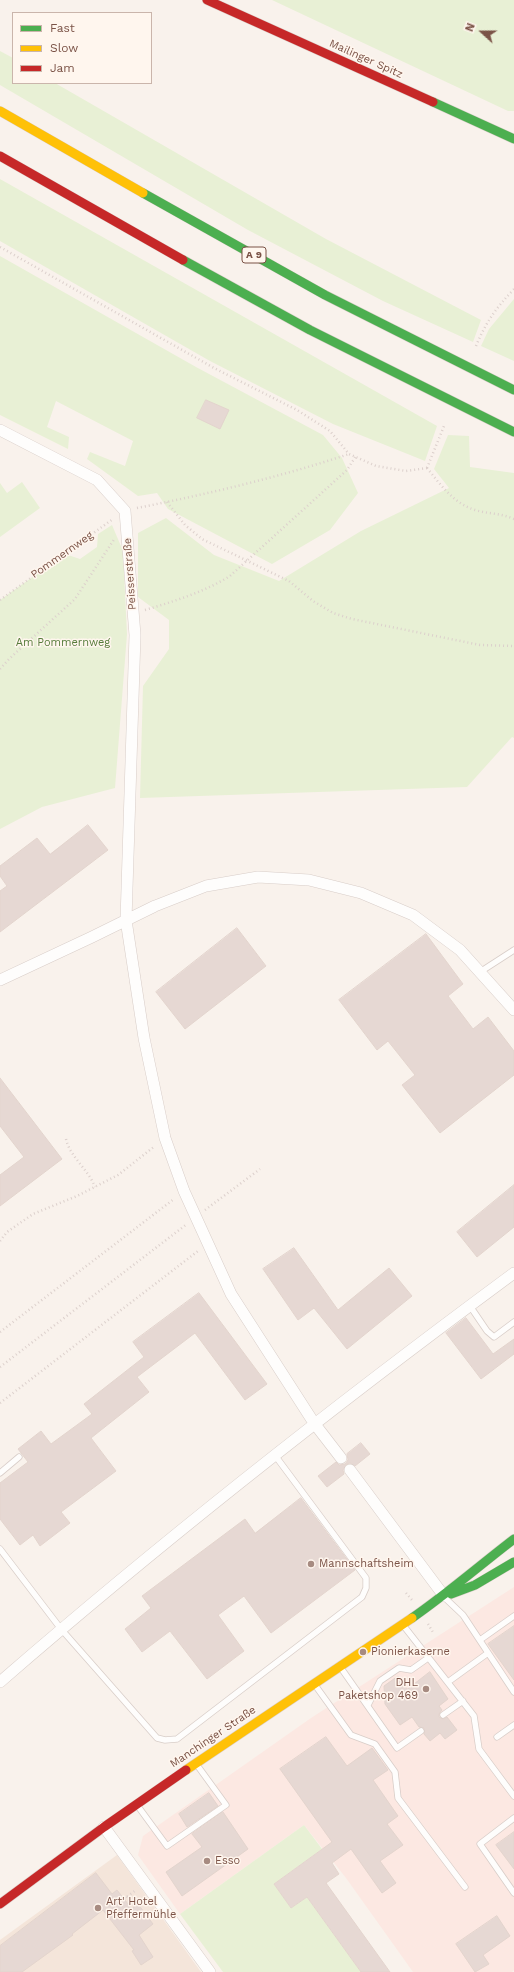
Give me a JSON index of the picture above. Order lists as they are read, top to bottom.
{
  "streets": {
    "main road": ["Mailinger Spitz", "A 9", "Manchinger Straße"],
    "street": ["Peisserstraße"],
    "path": ["Pommernweg"]
  },
  "crossings": [
    ["Pommernweg", "Peisserstraße"]
  ],
  "parks": ["Am Pommernweg"],
  "places": [
    "Mannschaftsheim",
    "Pionierkaserne",
    "DHL Paketshop 469",
    "Esso",
    "Art' Hotel Pfeffermühle"
  ],
  "legend": ["Fast", "Slow", "Jam"],
  "north": "left"
}
